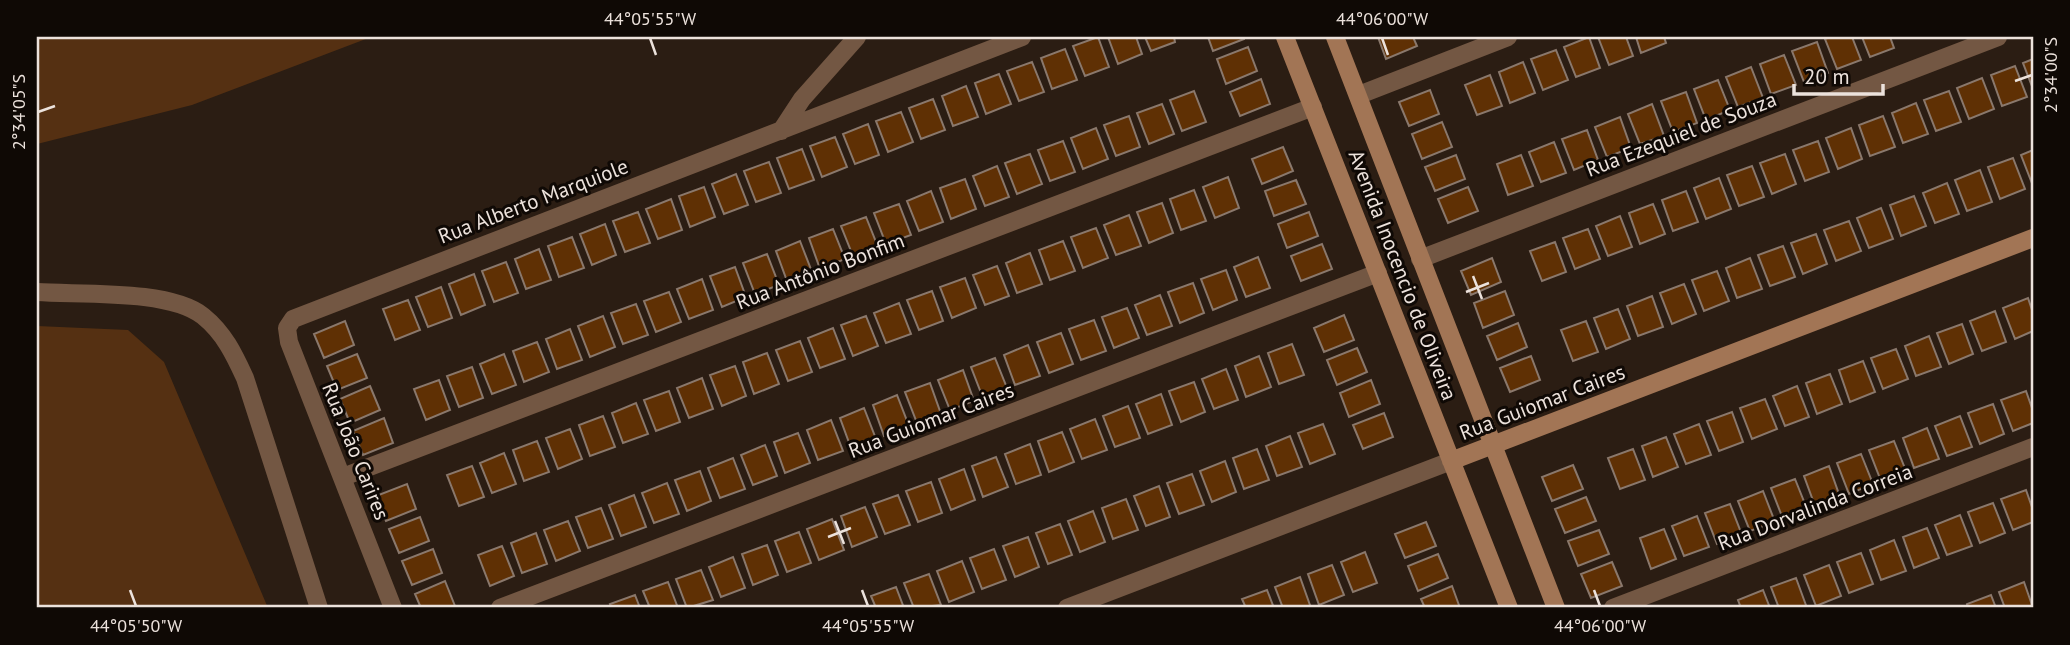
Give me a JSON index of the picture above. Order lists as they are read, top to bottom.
{
  "streets": {
    "street": [
      "Rua Ezequiel de Souza",
      "Rua Alberto Marquiole",
      "Rua Antônio Bonfim",
      "Avenida Inocencio de Oliveira",
      "Rua Guiomar Caires",
      "Rua João Carires",
      "Rua Dorvalinda Correia"
    ]
  },
  "crossings": [
    ["Rua Ezequiel de Souza", "Avenida Inocencio de Oliveira"],
    ["Rua Alberto Marquiole", "Rua João Carires"],
    ["Rua Antônio Bonfim", "Avenida Inocencio de Oliveira"],
    ["Rua Antônio Bonfim", "Rua João Carires"],
    ["Avenida Inocencio de Oliveira", "Rua Guiomar Caires"]
  ],
  "scale_bar": "20 m",
  "coordinates": [
    "44°05'55\"W",
    "44°06'00\"W",
    "2°34'00\"S",
    "2°34'05\"S",
    "44°05'50\"W"
  ]
}
